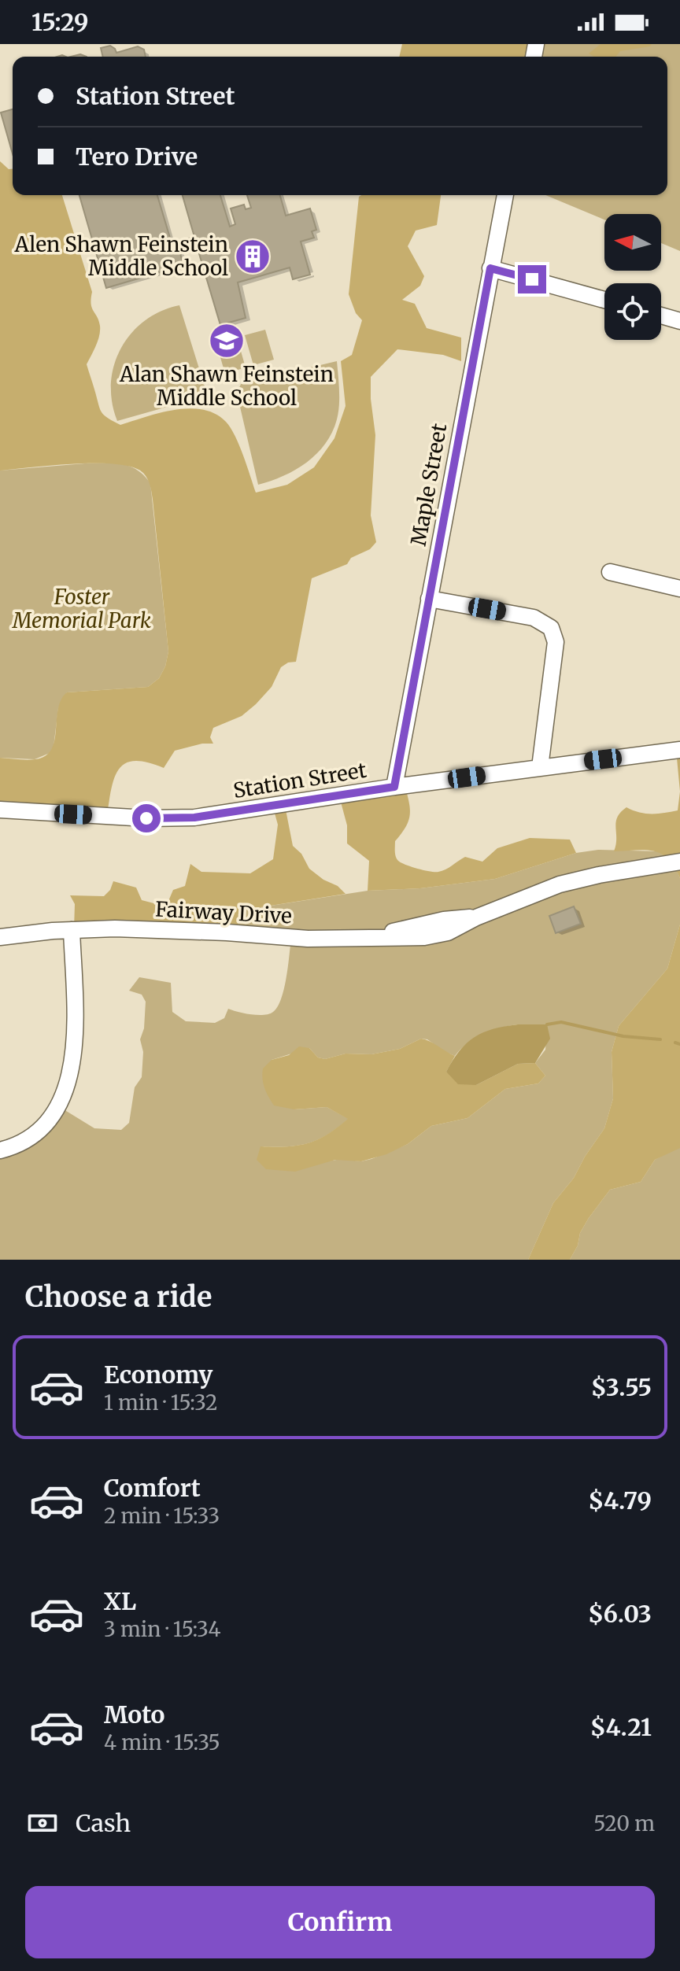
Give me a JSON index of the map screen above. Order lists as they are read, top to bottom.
{
  "streets": {
    "street": ["Maple Street", "Station Street", "Fairway Drive"]
  },
  "crossings": [
    ["Maple Street", "Station Street"]
  ],
  "parks": ["Foster Memorial Park"],
  "places": {
    "building": ["Alen Shawn Feinstein Middle School"],
    "school or university": ["Alan Shawn Feinstein Middle School"]
  },
  "north": "left",
  "page": {
    "status": "15:29",
    "banner": ["Station Street", "Tero Drive"],
    "heading": "Choose a ride",
    "list": [
      {
        "name": "Economy",
        "note": "1 min · 15:32",
        "value": "$3.55"
      },
      {
        "name": "Comfort",
        "note": "2 min · 15:33",
        "value": "$4.79"
      },
      {
        "name": "XL",
        "note": "3 min · 15:34",
        "value": "$6.03"
      },
      {
        "name": "Moto",
        "note": "4 min · 15:35",
        "value": "$4.21"
      }
    ],
    "pay": ["Cash", "520 m"],
    "buttons": "Confirm"
  }
}
